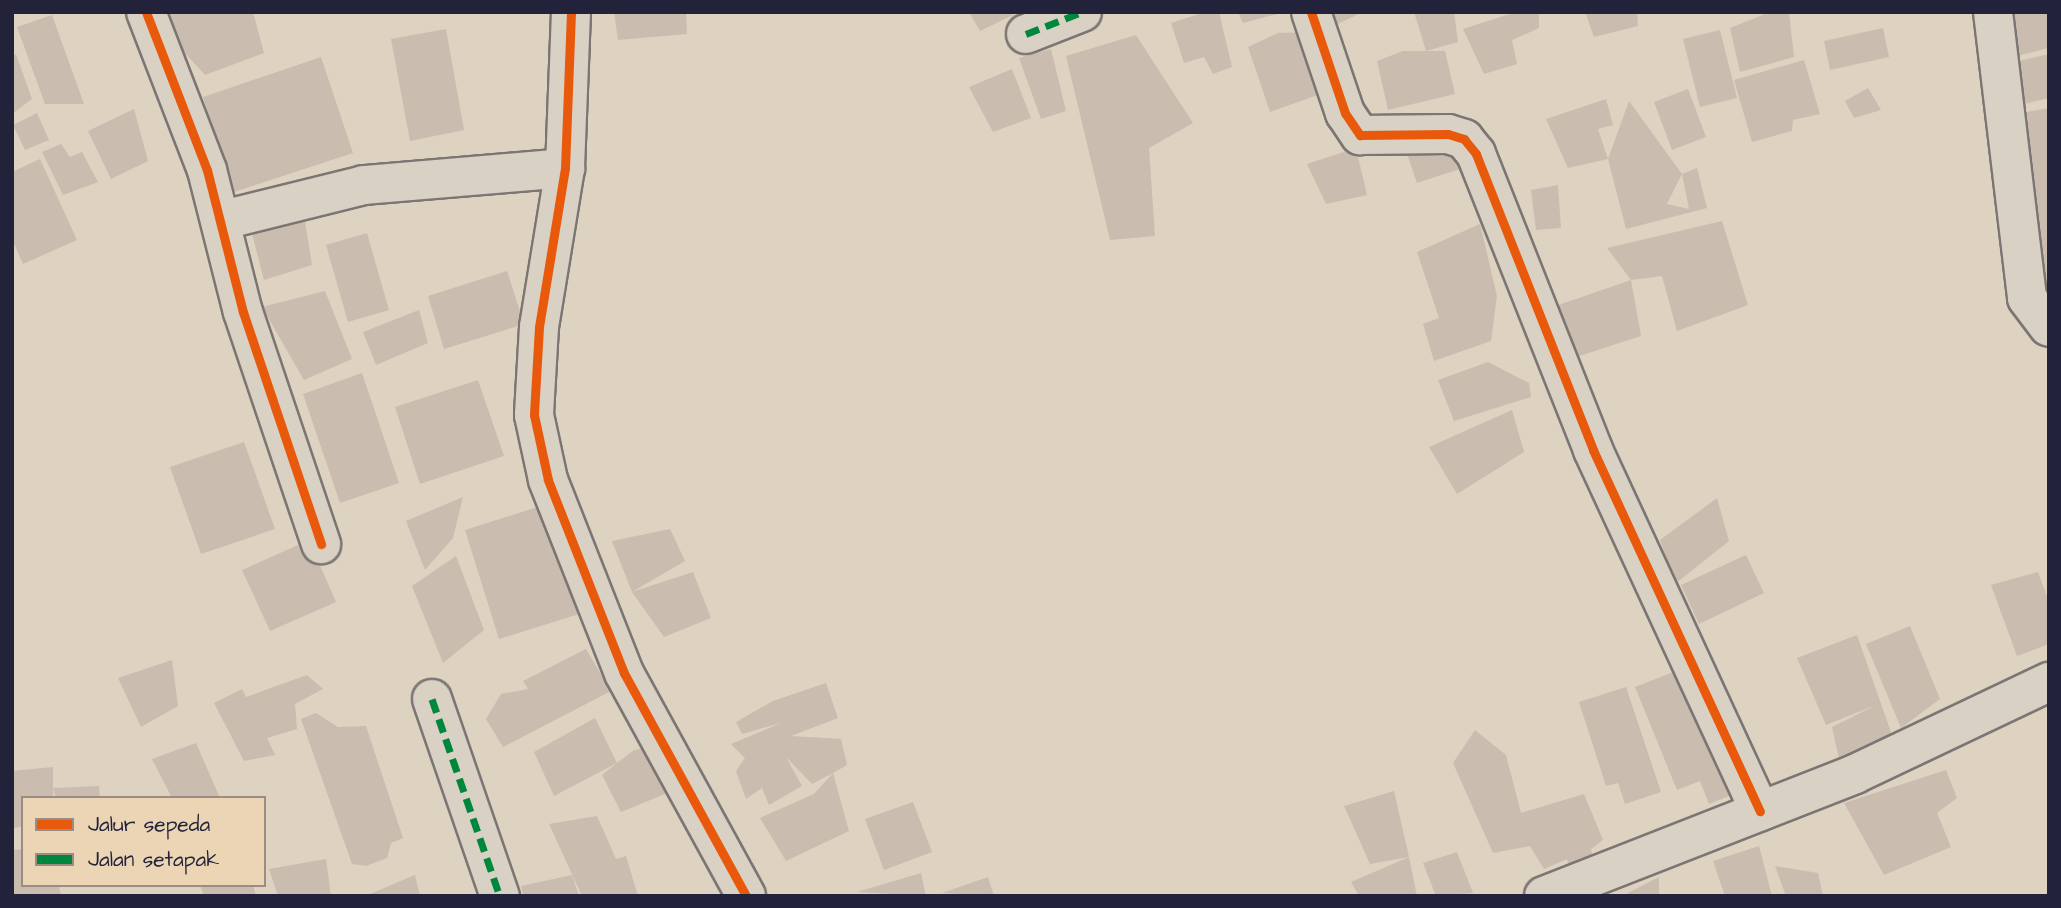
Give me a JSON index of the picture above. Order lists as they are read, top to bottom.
{
  "legend": ["Jalur sepeda", "Jalan setapak"]
}
